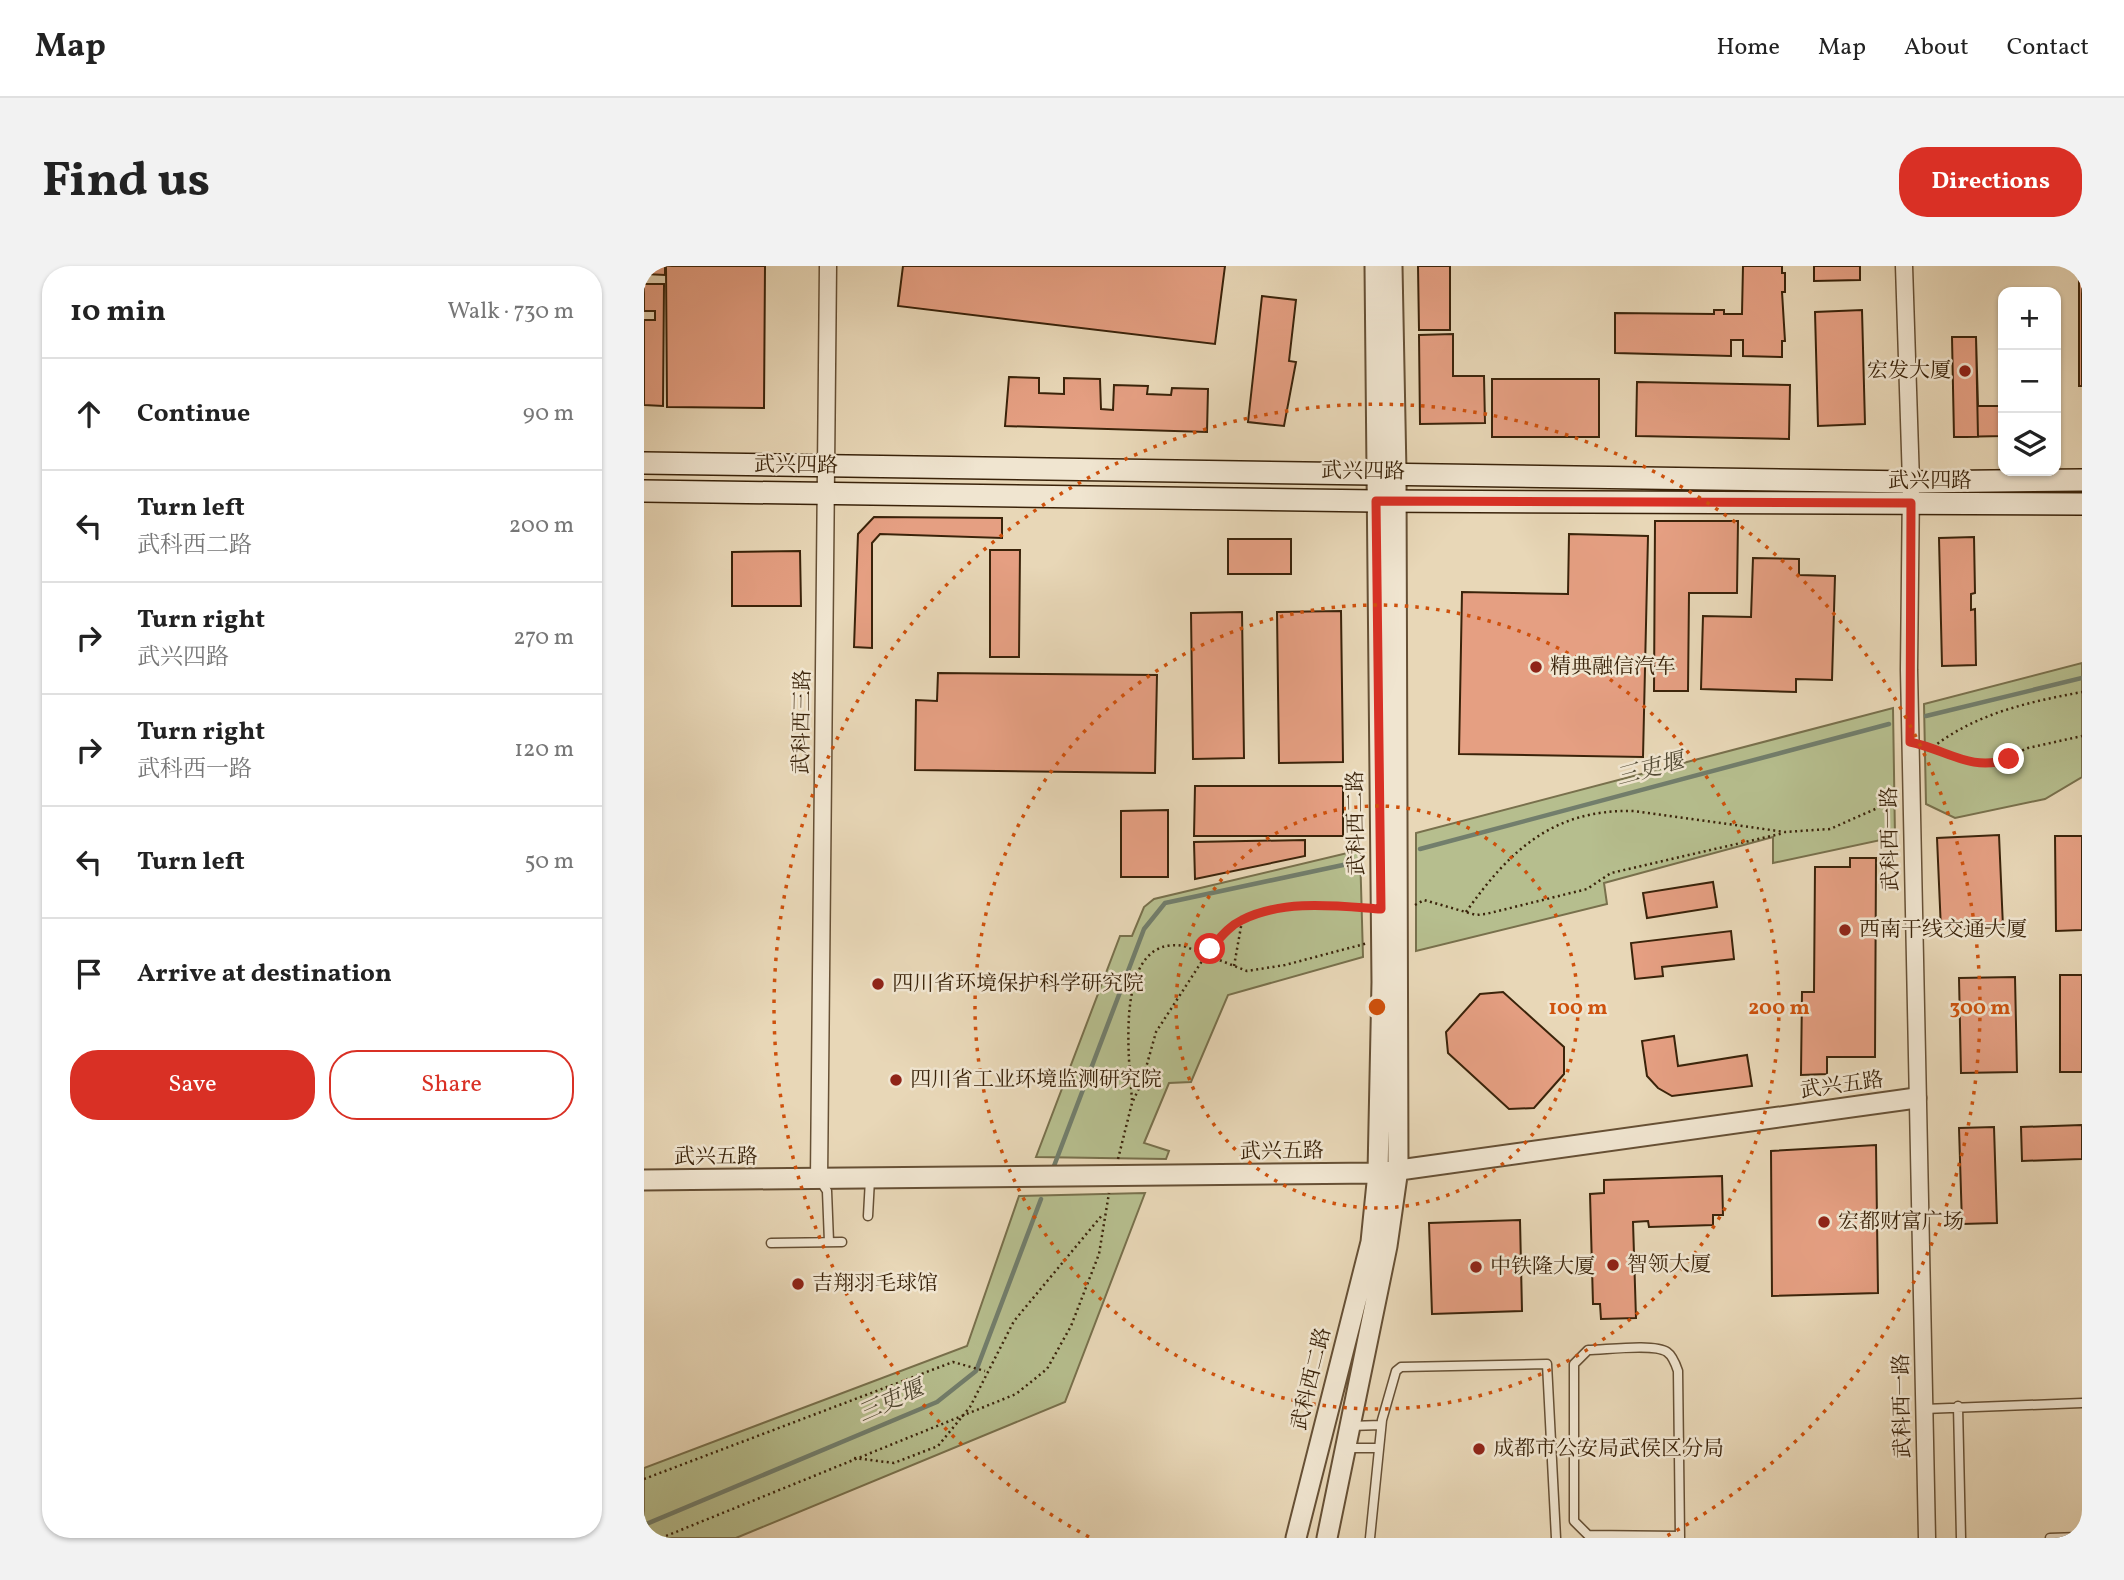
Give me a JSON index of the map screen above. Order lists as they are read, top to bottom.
{
  "streets": {
    "main road": ["武兴四路"],
    "street": [
      "武科西三路",
      "武科西二路",
      "武科西一路",
      "武兴五路"
    ]
  },
  "crossings": [
    ["武兴四路", "武科西三路"],
    ["武兴四路", "武科西二路"],
    ["武兴四路", "武科西一路"],
    ["武科西三路", "武兴五路"],
    ["武科西二路", "武兴五路"],
    ["武科西一路", "武兴五路"]
  ],
  "water": ["三吏堰"],
  "places": [
    "宏发大厦",
    "精典融信汽车",
    "西南干线交通大厦",
    "四川省环境保护科学研究院",
    "四川省工业环境监测研究院",
    "宏都财富广场",
    "智领大厦",
    "中铁隆大厦",
    "吉翔羽毛球馆",
    "成都市公安局武侯区分局"
  ],
  "page": {
    "header": "Map",
    "nav": [
      "Home",
      "Map",
      "About",
      "Contact"
    ],
    "buttons": [
      "Directions",
      ["Save", "Share"]
    ],
    "title": "Find us",
    "heading": ["10 min", "Walk · 730 m"],
    "map_buttons": ["+", "−"],
    "list": [
      ["Continue", "90 m"],
      ["Turn left", "武科西二路", "200 m"],
      ["Turn right", "武兴四路", "270 m"],
      ["Turn right", "武科西一路", "120 m"],
      ["Turn left", "50 m"],
      "Arrive at destination"
    ]
  },
  "rings": ["100 m", "200 m", "300 m"]
}
